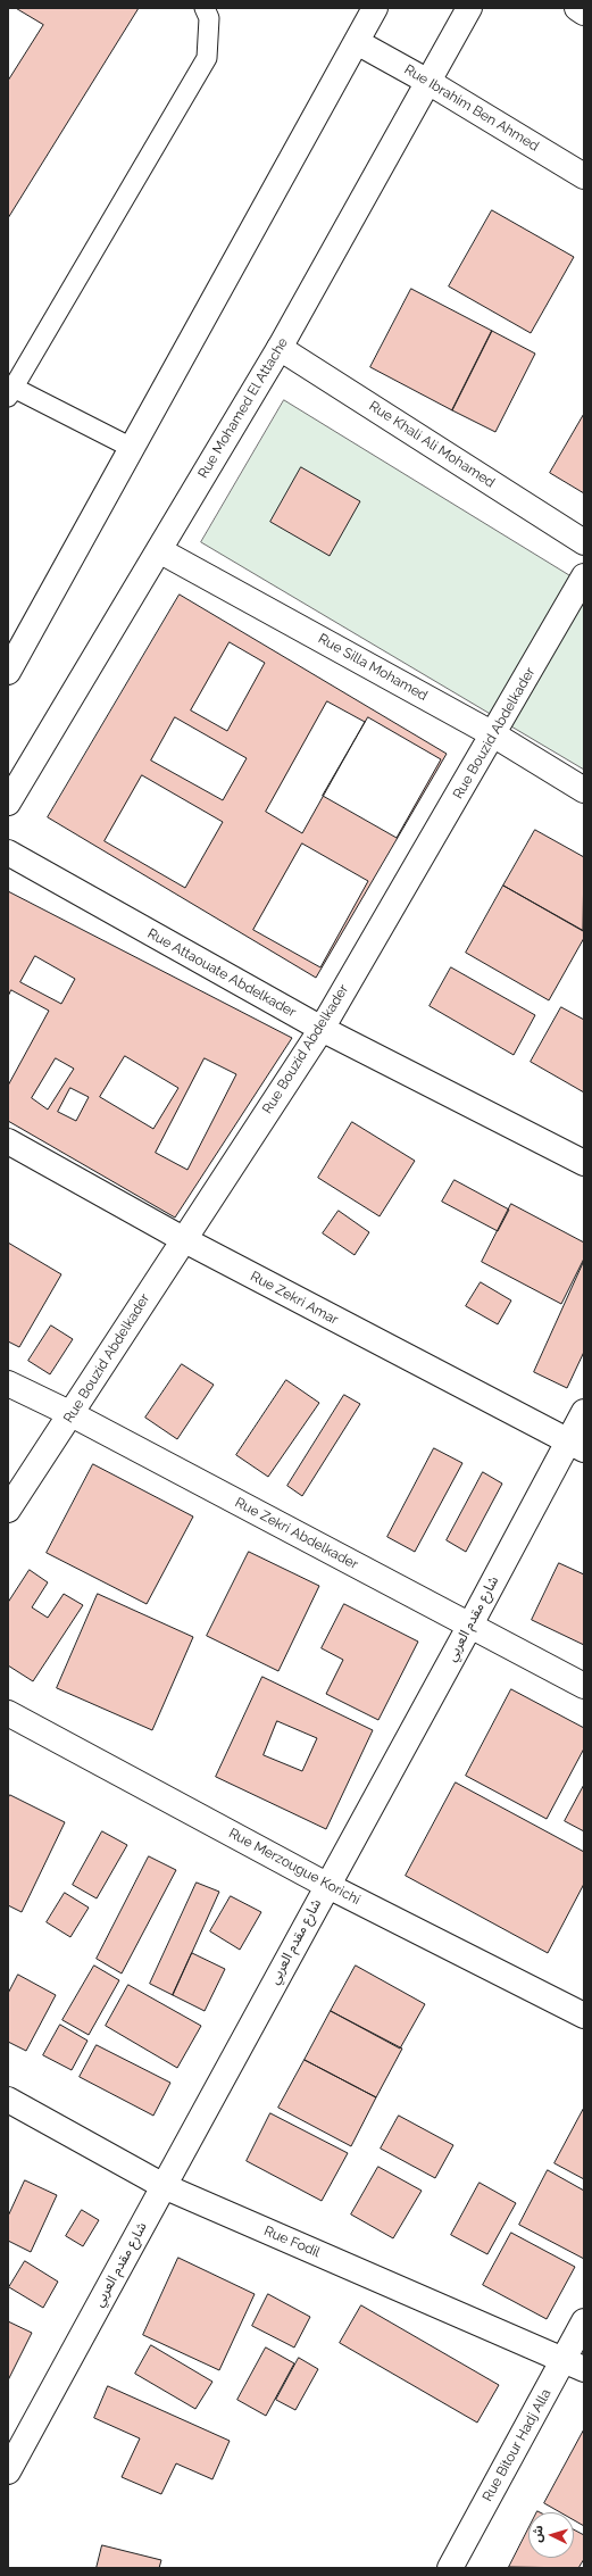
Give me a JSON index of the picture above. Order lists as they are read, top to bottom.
{
  "streets": {
    "street": [
      "Rue Ibrahim Ben Ahmed",
      "Rue Mohamed El Attache",
      "Rue Khali Ali Mohamed",
      "Rue Silla Mohamed",
      "Rue Bouzid Abdelkader",
      "Rue Attaouate Abdelkader",
      "Rue Zekri Amar",
      "Rue Zekri Abdelkader",
      "شارع مقدم العربي",
      "Rue Merzougue Korichi",
      "Rue Fodil",
      "Rue Bitour Hadj Alla"
    ]
  },
  "crossings": [
    ["Rue Ibrahim Ben Ahmed", "Rue Mohamed El Attache"],
    ["Rue Mohamed El Attache", "Rue Khali Ali Mohamed"],
    ["Rue Mohamed El Attache", "Rue Silla Mohamed"],
    ["Rue Silla Mohamed", "Rue Bouzid Abdelkader"],
    ["Rue Bouzid Abdelkader", "Rue Attaouate Abdelkader"],
    ["Rue Bouzid Abdelkader", "Rue Zekri Amar"],
    ["Rue Bouzid Abdelkader", "Rue Zekri Abdelkader"],
    ["Rue Zekri Amar", "شارع مقدم العربي"],
    ["Rue Zekri Abdelkader", "شارع مقدم العربي"],
    ["شارع مقدم العربي", "Rue Merzougue Korichi"],
    ["شارع مقدم العربي", "Rue Fodil"],
    ["Rue Fodil", "Rue Bitour Hadj Alla"]
  ],
  "north": "left"
}
